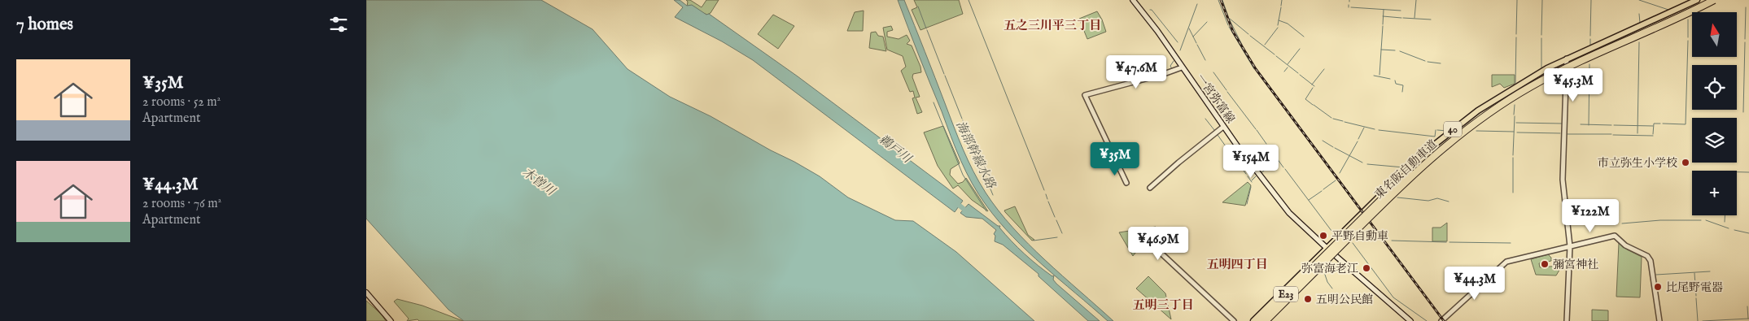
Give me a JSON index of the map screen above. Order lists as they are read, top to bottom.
{
  "streets": {
    "highway": ["東名阪自動車道", "E23"],
    "main road": ["一宮弥富線", "40"]
  },
  "crossings": [
    ["一宮弥富線", "40"]
  ],
  "districts": ["五之三川平三丁目", "五明四丁目", "五明三丁目"],
  "water": ["鵜戸川", "海部幹線水路", "木曽川"],
  "places": [
    "市立弥生小学校",
    "平野自動車",
    "彌宮神社",
    "弥富海老江",
    "比尾野電器",
    "五明公民館"
  ],
  "north": "top",
  "page": {
    "heading": "7 homes",
    "map_buttons": "+",
    "list": [
      {
        "name": "¥35M",
        "note": "2 rooms · 52 m² · Apartment"
      },
      {
        "name": "¥44.3M",
        "note": "2 rooms · 76 m² · Apartment"
      }
    ],
    "price": [
      "¥47.6M",
      "¥45.3M",
      "¥35M",
      "¥154M",
      "¥122M",
      "¥46.9M",
      "¥44.3M"
    ]
  }
}
